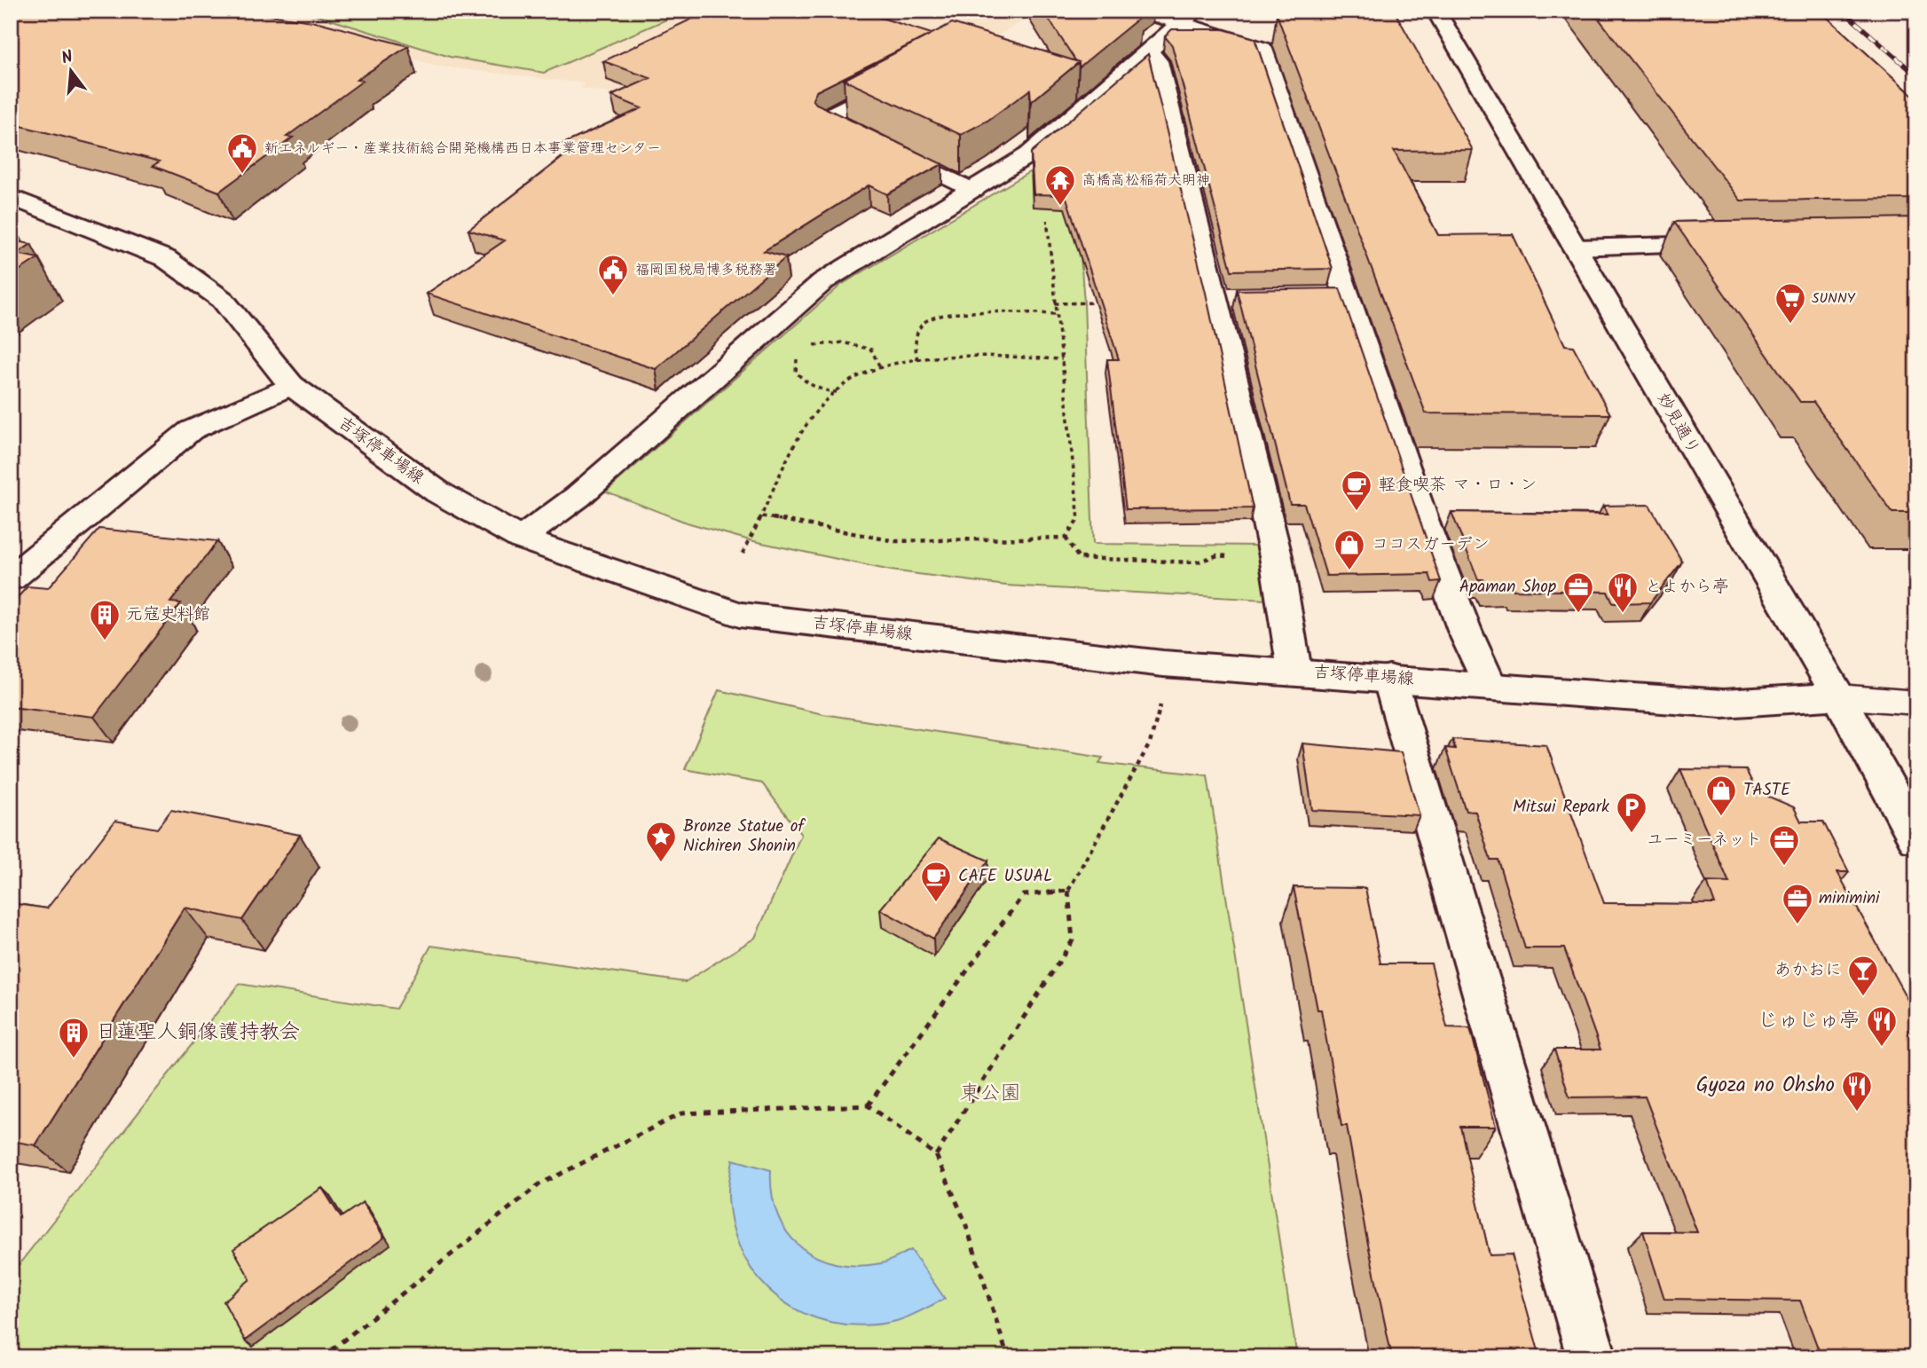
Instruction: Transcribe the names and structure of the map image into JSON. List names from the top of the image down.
{
  "streets": {
    "street": ["妙見通り", "吉塚停車場線"]
  },
  "crossings": [
    ["妙見通り", "吉塚停車場線"]
  ],
  "parks": ["東公園"],
  "places": {
    "public building": ["新エネルギー・産業技術総合開発機構西日本事業管理センター", "福岡国税局博多税務署"],
    "temple": ["高橋高松稲荷大明神"],
    "supermarket": ["SUNNY"],
    "cafe": ["軽食喫茶 マ・ロ・ン", "CAFE USUAL"],
    "shop": ["ココスガーデン", "TASTE"],
    "office": ["Apaman Shop", "ユーミーネット", "minimini"],
    "restaurant": ["とよから亭", "じゅじゅ亭", "Gyoza no Ohsho"],
    "building": ["元寇史料館", "日蓮聖人銅像護持教会"],
    "parking": ["Mitsui Repark"],
    "place": ["Bronze Statue of Nichiren Shonin"],
    "bar": ["あかおに"]
  },
  "north": "top"
}
